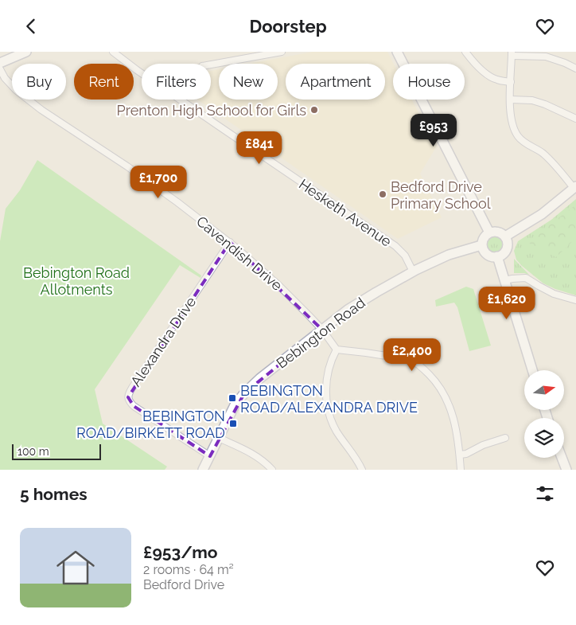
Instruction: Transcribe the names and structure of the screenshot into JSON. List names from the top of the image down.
{
  "streets": {
    "main road": ["Bebington Road"],
    "street": ["Hesketh Avenue", "Cavendish Drive", "Alexandra Drive"]
  },
  "crossings": [
    ["Hesketh Avenue", "Bebington Road"],
    ["Cavendish Drive", "Bebington Road"],
    ["Cavendish Drive", "Alexandra Drive"],
    ["Bebington Road", "Alexandra Drive"]
  ],
  "parks": ["Bebington Road Allotments"],
  "places": {
    "other": ["Prenton High School for Girls", "Bedford Drive Primary School"],
    "transit": ["BEBINGTON ROAD/ALEXANDRA DRIVE", "BEBINGTON ROAD/BIRKETT ROAD"]
  },
  "scale_bar": "100 m",
  "north": "right",
  "page": {
    "header": "Doorstep",
    "chip": [
      "Buy",
      "Rent",
      "Filters",
      "New",
      "Apartment",
      "House"
    ],
    "price": [
      "£953",
      "£841",
      "£1,700",
      "£1,620",
      "£2,400"
    ],
    "scale": "100 m",
    "heading": "5 homes",
    "list": [
      {
        "name": "£953/mo",
        "note": "2 rooms · 64 m² · Bedford Drive"
      }
    ]
  }
}
